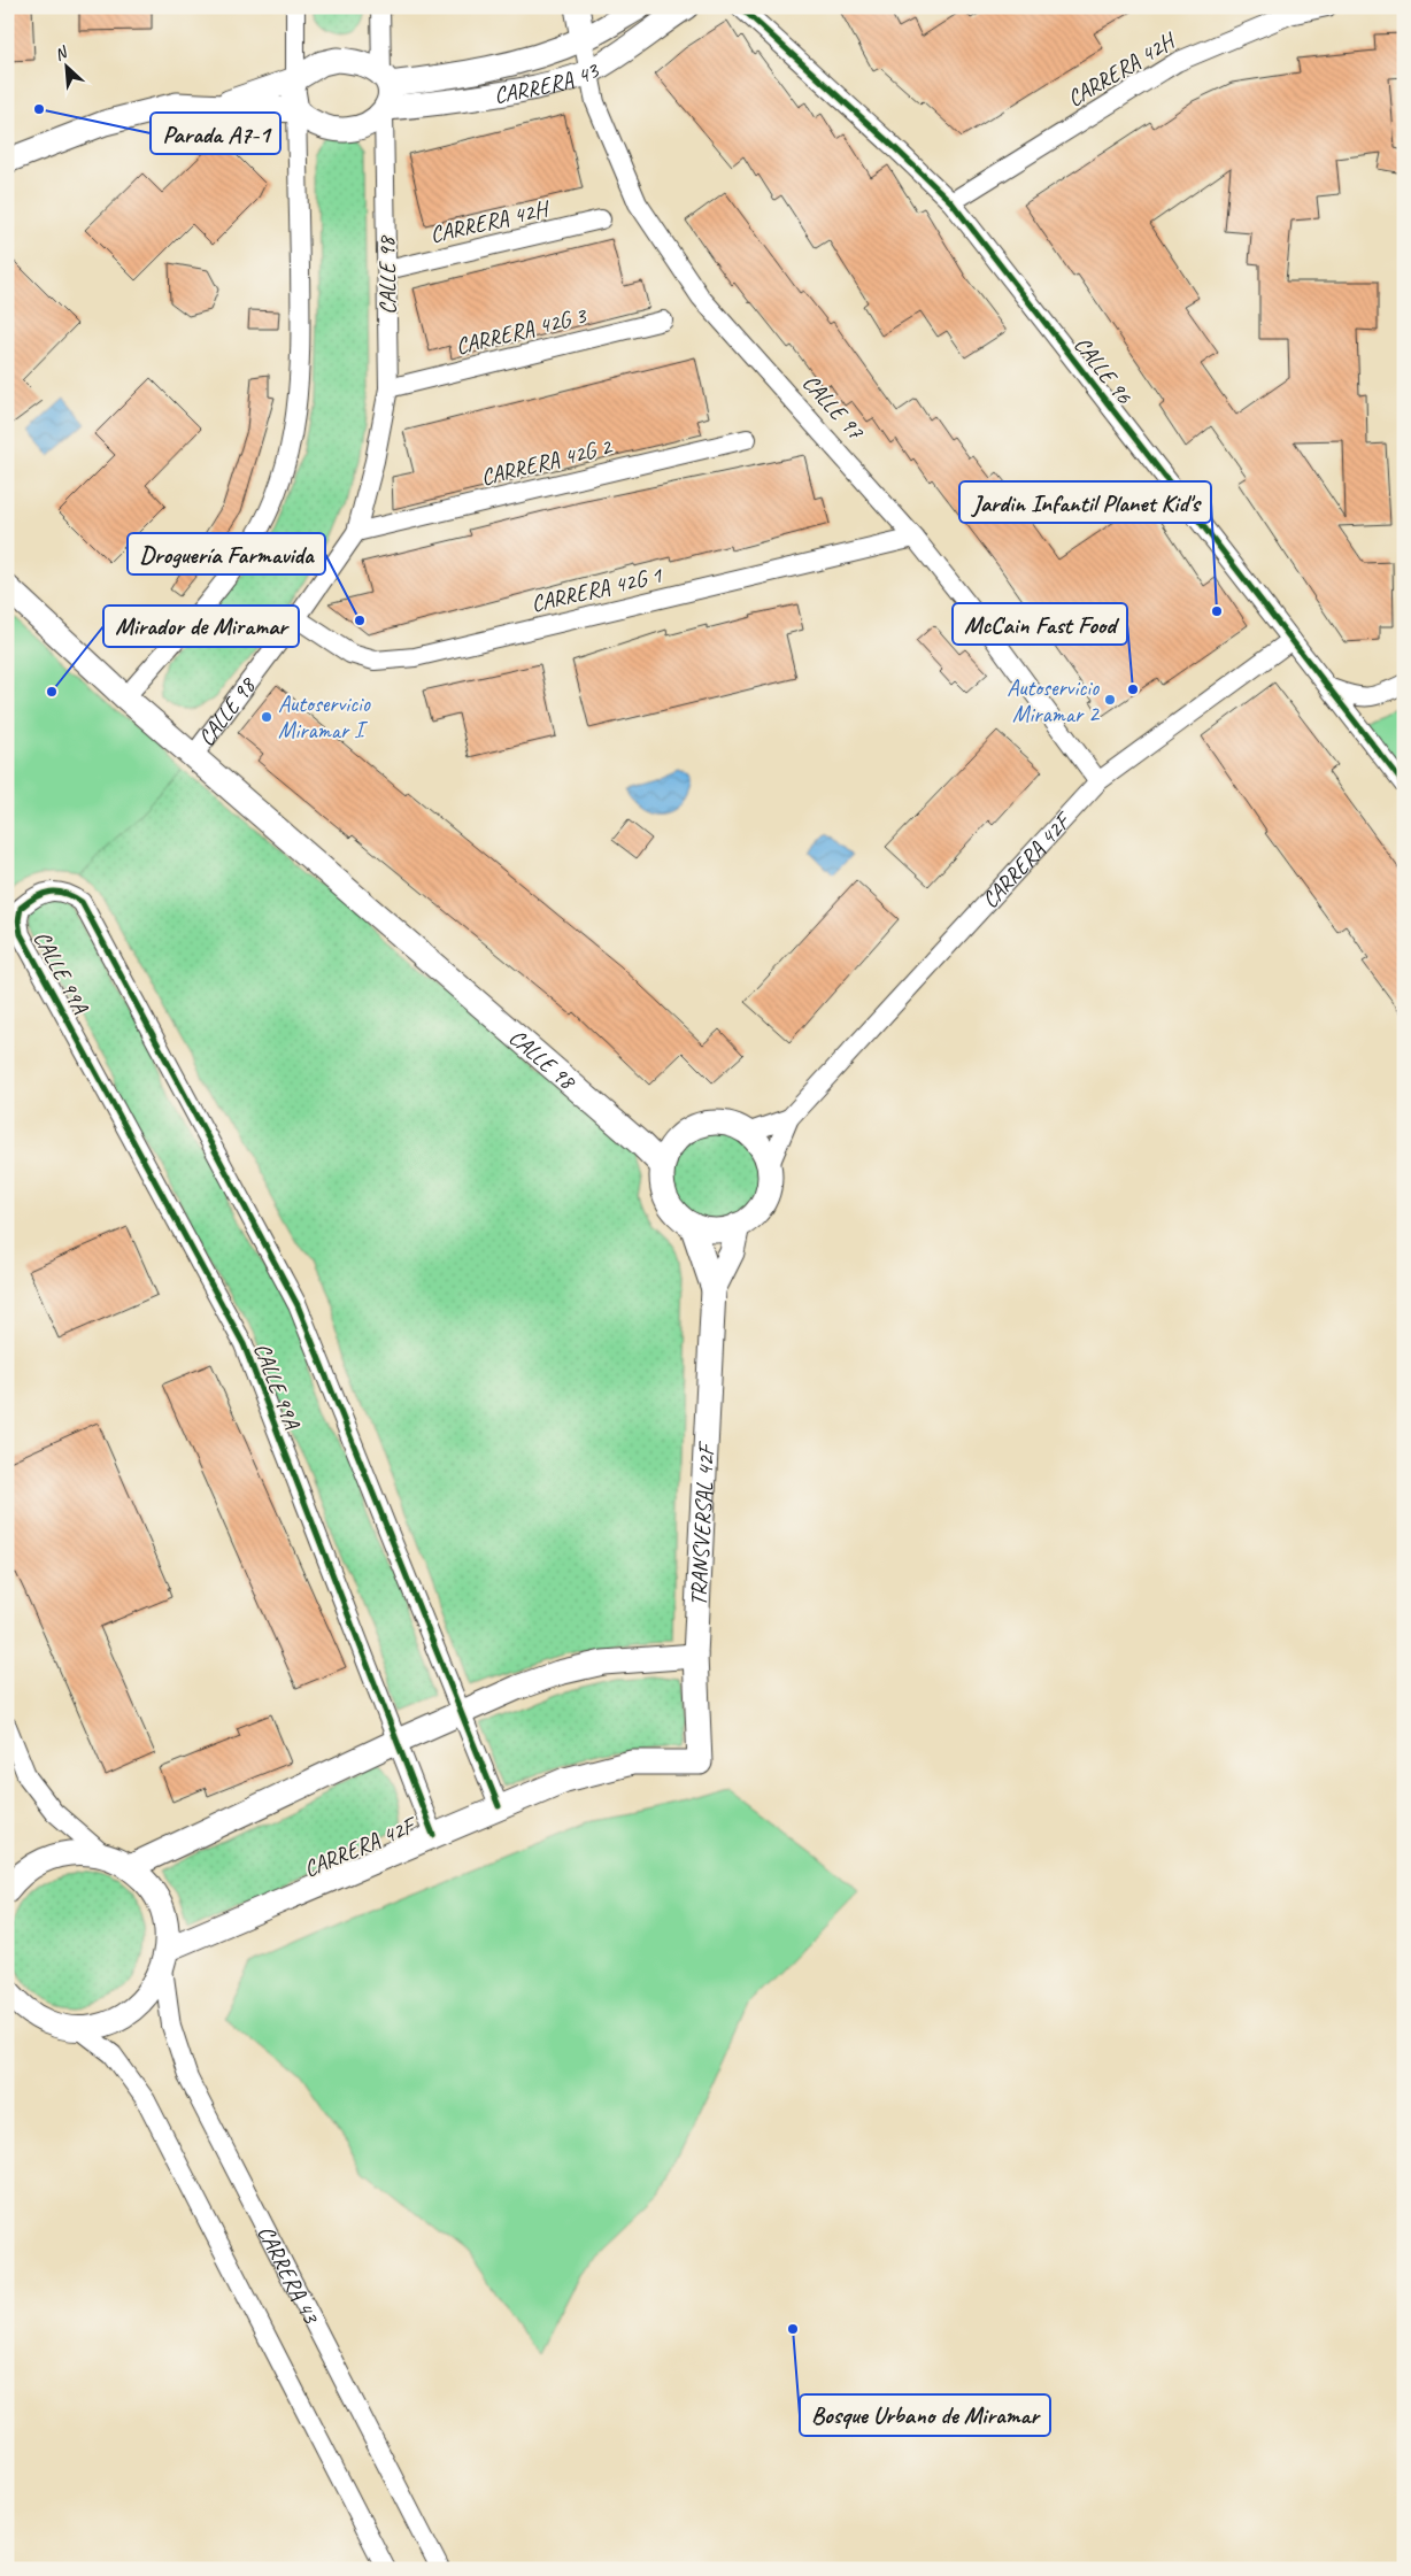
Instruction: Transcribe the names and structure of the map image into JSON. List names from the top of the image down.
{
  "streets": {
    "street": [
      "CARRERA 42H",
      "CARRERA 43",
      "CALLE 98",
      "CARRERA 42G 3",
      "CALLE 96",
      "CALLE 97",
      "CARRERA 42G 2",
      "CARRERA 42G 1",
      "CARRERA 42F",
      "CALLE 99A",
      "TRANSVERSAL 42F"
    ]
  },
  "crossings": [
    ["CARRERA 42H", "CALLE 98"],
    ["CARRERA 42H", "CALLE 96"],
    ["CARRERA 43", "CALLE 98"],
    ["CARRERA 43", "CALLE 97"],
    ["CARRERA 43", "CARRERA 42F"],
    ["CALLE 98", "CARRERA 42G 3"],
    ["CALLE 98", "CARRERA 42G 2"],
    ["CALLE 98", "CARRERA 42G 1"],
    ["CALLE 98", "CARRERA 42F"],
    ["CALLE 98", "TRANSVERSAL 42F"],
    ["CALLE 96", "CARRERA 42F"],
    ["CALLE 97", "CARRERA 42G 1"],
    ["CALLE 97", "CARRERA 42F"],
    ["CARRERA 42F", "CALLE 99A"],
    ["CARRERA 42F", "TRANSVERSAL 42F"]
  ],
  "places": [
    "Parada A7-1",
    "Jardin Infantil Planet Kid's",
    "Droguería Farmavida",
    "McCain Fast Food",
    "Mirador de Miramar",
    "Autoservicio Miramar 2",
    "Autoservicio Miramar I",
    "Bosque Urbano de Miramar"
  ],
  "north": "top left"
}
